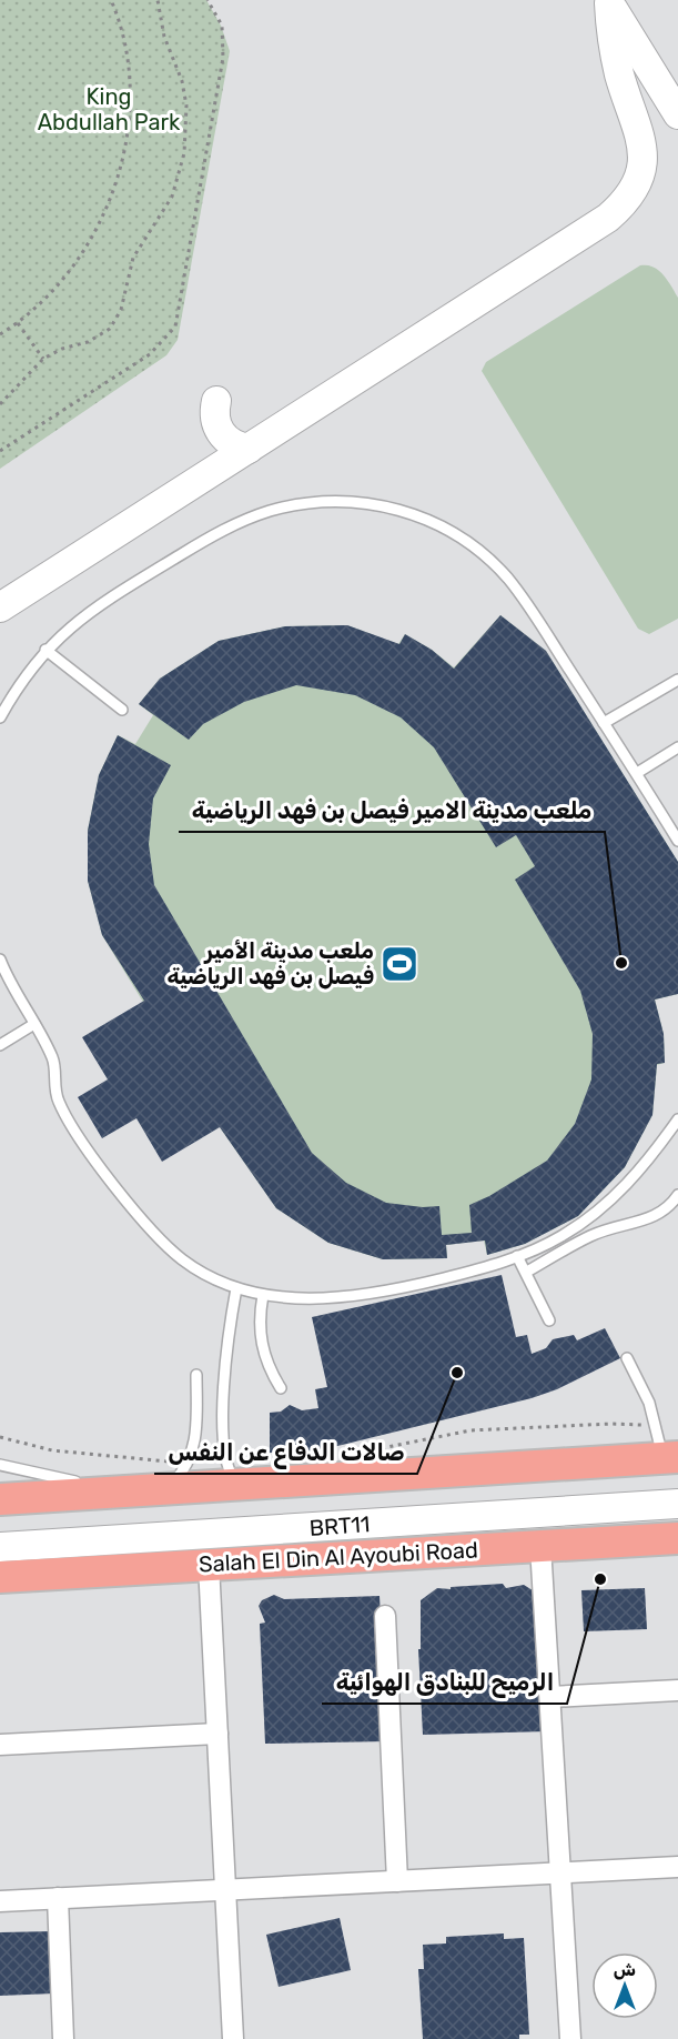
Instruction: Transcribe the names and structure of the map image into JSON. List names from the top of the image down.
{
  "streets": {
    "main road": ["BRT11", "Salah El Din Al Ayoubi Road"]
  },
  "parks": ["King Abdullah Park"],
  "places": {
    "other": ["ملعب مدينة الامير فيصل بن فهد الرياضية", "صالات الدفاع عن النفس", "الرميح للبنادق الهوائية"],
    "sports": ["ملعب مدينة الأمير فيصل بن فهد الرياضية"]
  },
  "north": "top"
}
